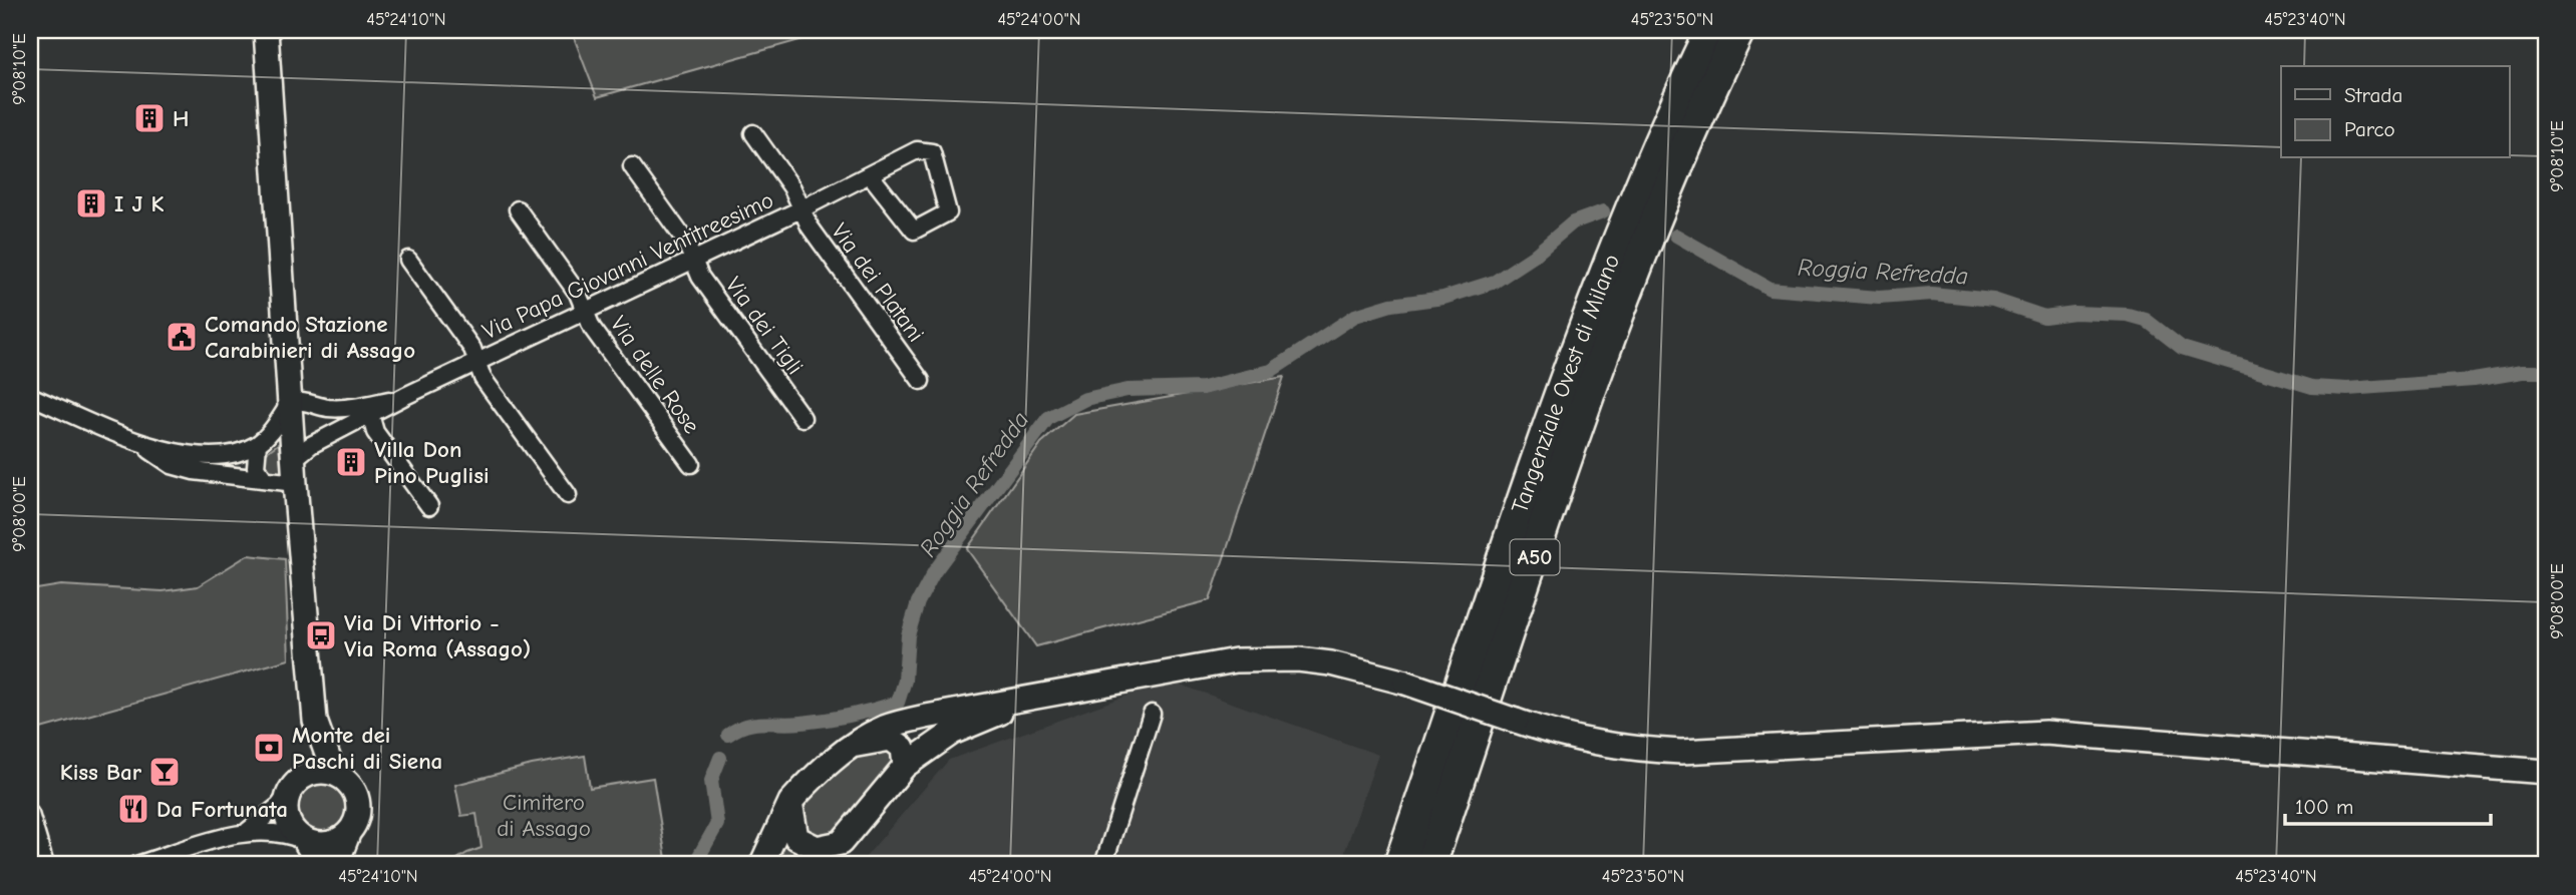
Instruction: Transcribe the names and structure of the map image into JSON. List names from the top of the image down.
{
  "streets": {
    "highway": ["Tangenziale Ovest di Milano", "A50"],
    "street": [
      "Via Papa Giovanni Ventitreesimo",
      "Via dei Platani",
      "Via dei Tigli",
      "Via delle Rose"
    ]
  },
  "crossings": [
    ["Via Papa Giovanni Ventitreesimo", "Via dei Platani"],
    ["Via Papa Giovanni Ventitreesimo", "Via dei Tigli"],
    ["Via Papa Giovanni Ventitreesimo", "Via delle Rose"]
  ],
  "water": ["Roggia Refredda"],
  "parks": ["Cimitero di Assago"],
  "places": {
    "building": ["H", "I J K", "Villa Don Pino Puglisi"],
    "public building": ["Comando Stazione Carabinieri di Assago"],
    "bus stop": ["Via Di Vittorio - Via Roma (Assago)"],
    "bank": ["Monte dei Paschi di Siena"],
    "bar": ["Kiss Bar"],
    "restaurant": ["Da Fortunata"]
  },
  "legend": ["Strada", "Parco"],
  "scale_bar": "100 m",
  "coordinates": [
    "45°24'10\"N",
    "45°24'00\"N",
    "45°23'50\"N",
    "45°23'40\"N",
    "9°08'10\"E",
    "9°08'00\"E"
  ]
}
